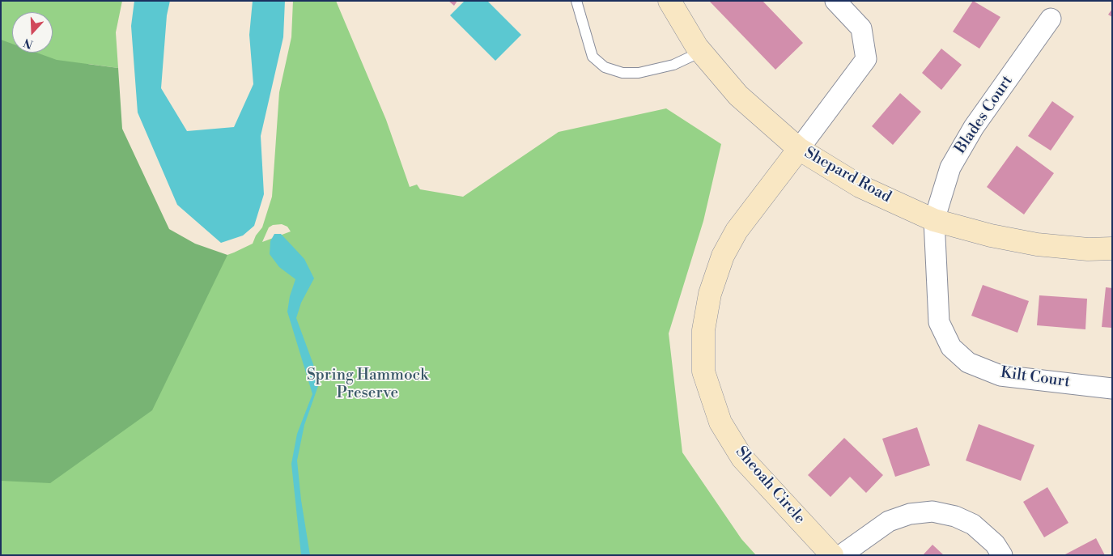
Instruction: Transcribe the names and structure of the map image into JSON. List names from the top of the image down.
{
  "streets": {
    "street": [
      "Blades Court",
      "Shepard Road",
      "Kilt Court",
      "Sheoah Circle"
    ]
  },
  "crossings": [
    ["Blades Court", "Shepard Road"],
    ["Blades Court", "Kilt Court"],
    ["Shepard Road", "Kilt Court"],
    ["Shepard Road", "Sheoah Circle"]
  ],
  "parks": ["Spring Hammock Preserve"],
  "north": "bottom"
}
